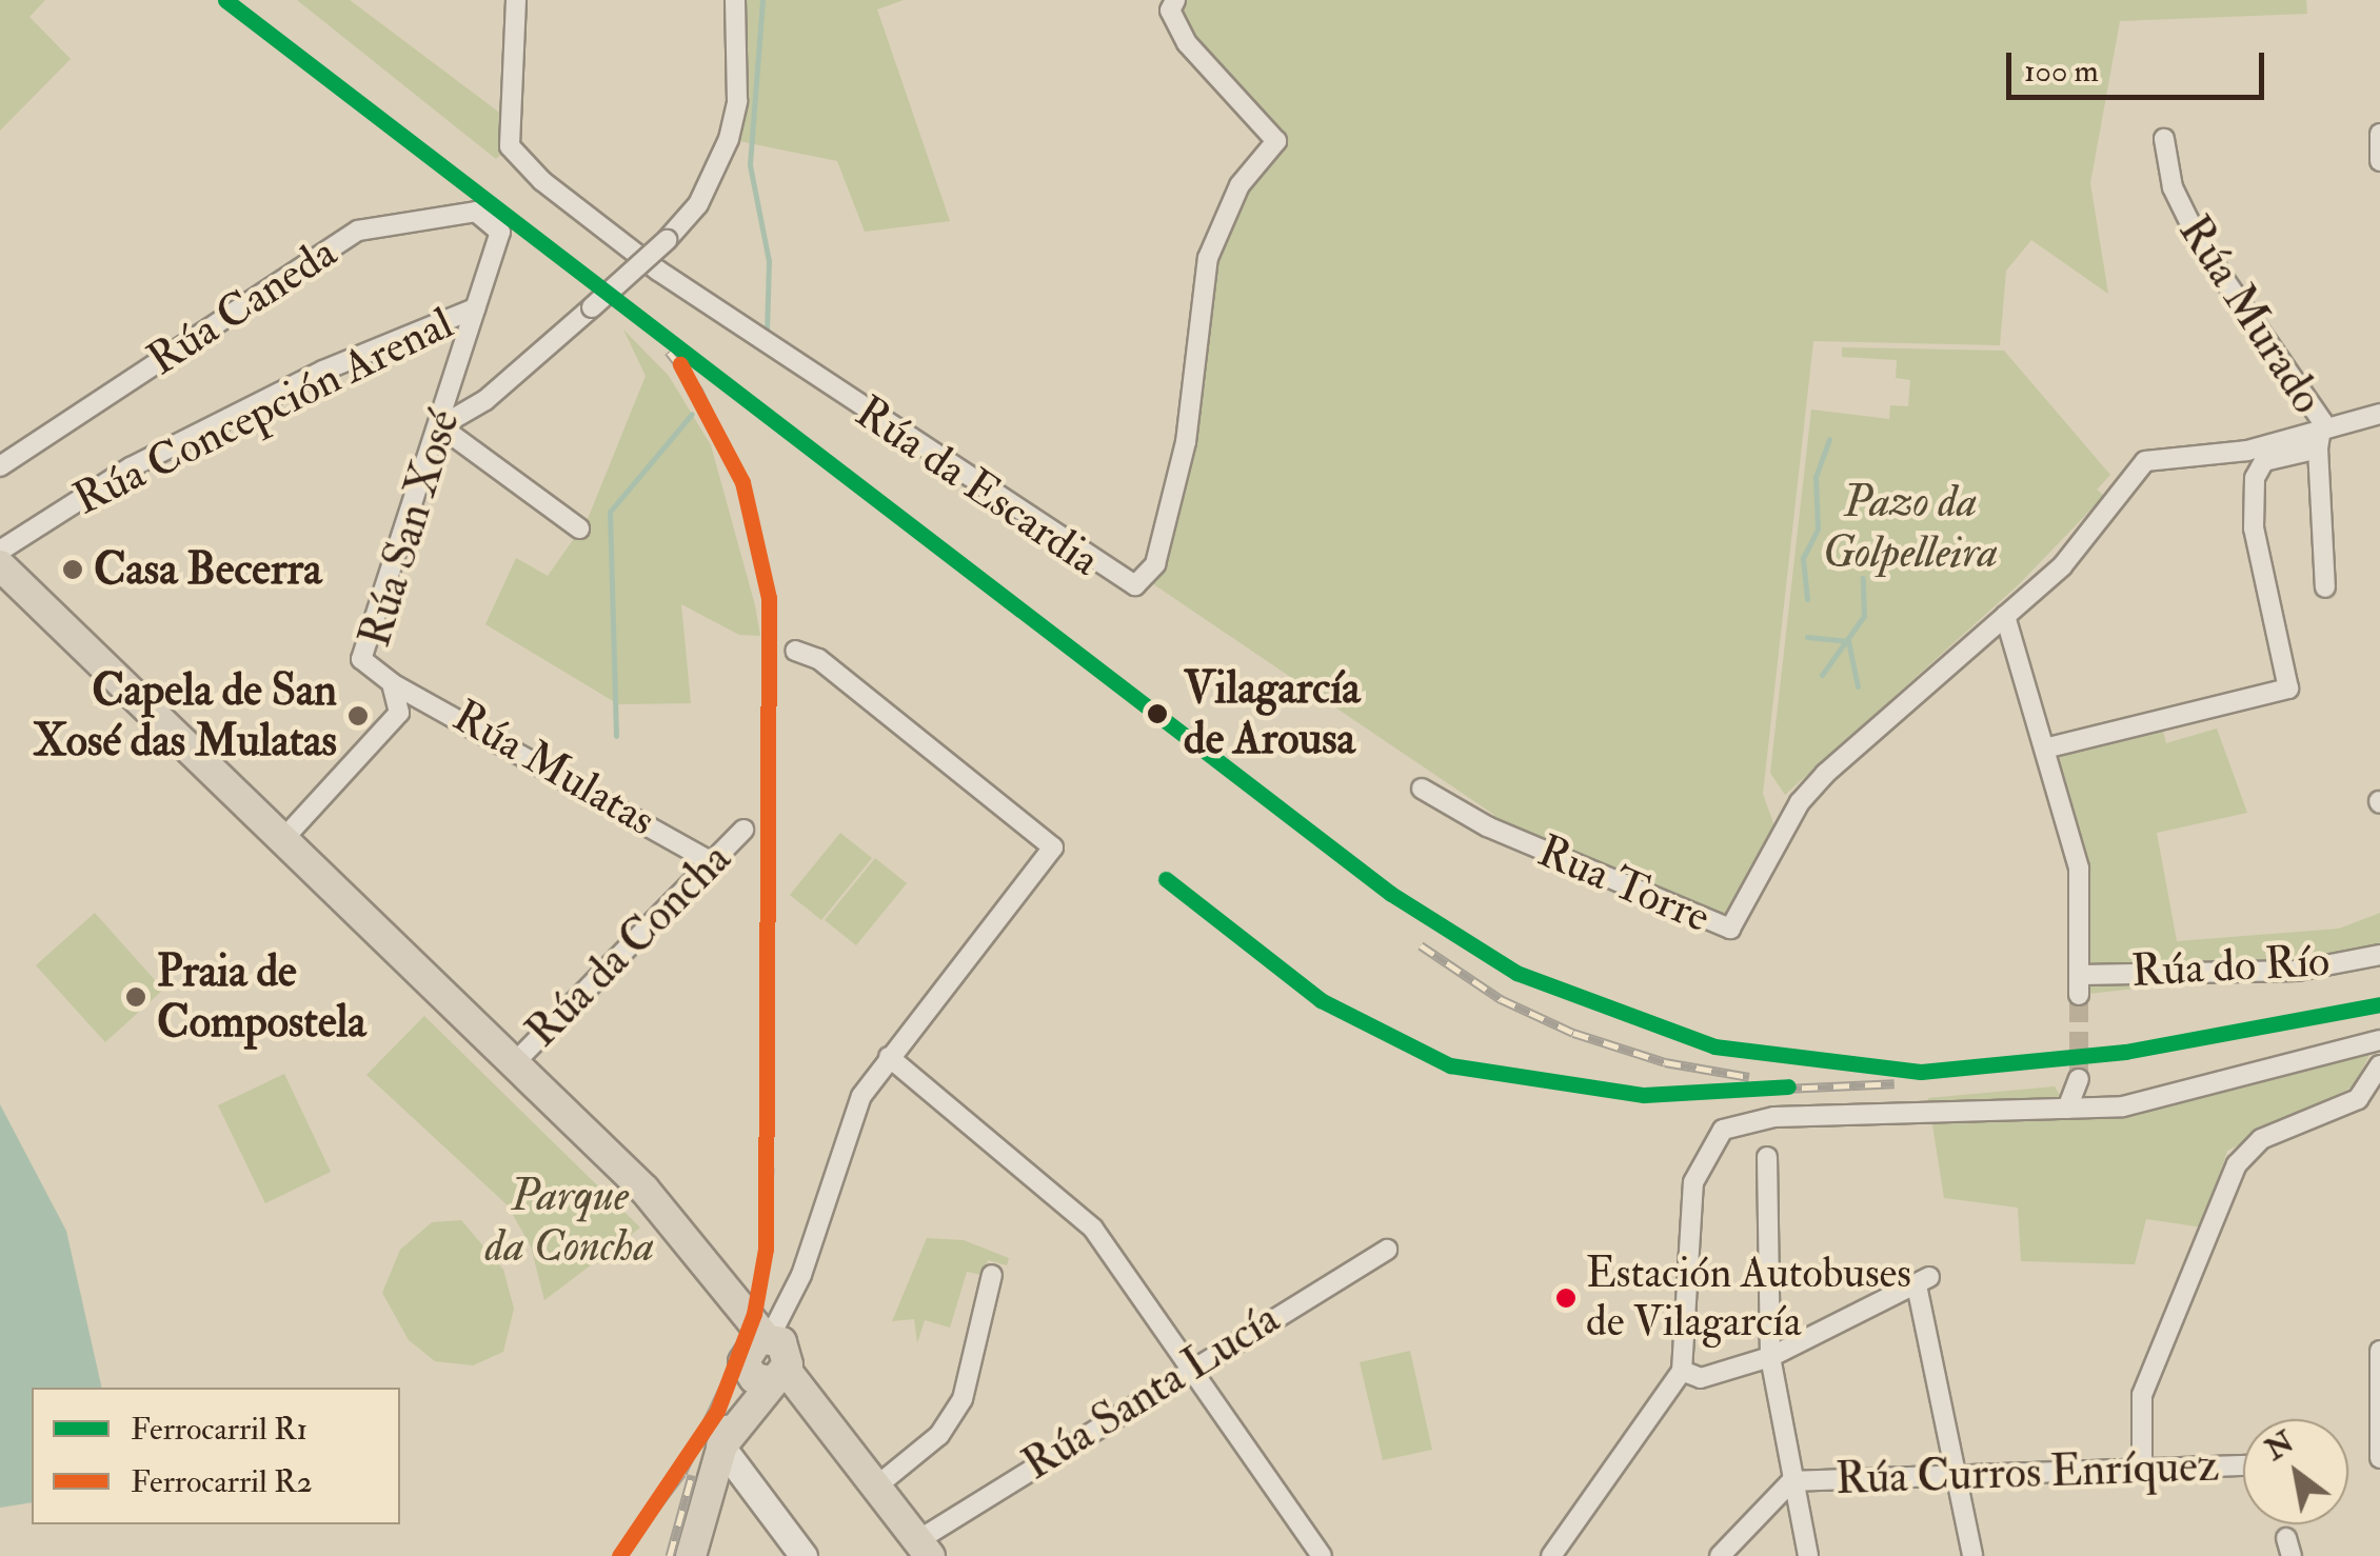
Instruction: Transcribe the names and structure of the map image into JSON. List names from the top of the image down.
{
  "streets": {
    "street": [
      "Rúa Caneda",
      "Rúa Murado",
      "Rúa Concepción Arenal",
      "Rúa da Escardia",
      "Rúa San Xosé",
      "Rúa Mulatas",
      "Rua Torre",
      "Rúa da Concha",
      "Rúa do Río",
      "Rúa Santa Lucía",
      "Rúa Curros Enríquez"
    ]
  },
  "crossings": [
    ["Rúa Caneda", "Rúa San Xosé"],
    ["Rúa Concepción Arenal", "Rúa San Xosé"],
    ["Rúa San Xosé", "Rúa Mulatas"],
    ["Rúa Mulatas", "Rúa da Concha"]
  ],
  "parks": ["Pazo da Golpelleira", "Parque da Concha"],
  "places": [
    "Casa Becerra",
    "Vilagarcía de Arousa",
    "Capela de San Xosé das Mulatas",
    "Praia de Compostela",
    "Estación Autobuses de Vilagarcía"
  ],
  "lines": ["rail line R1", "rail line R2"],
  "legend": ["Ferrocarril R1", "Ferrocarril R2"],
  "scale_bar": "100 m",
  "north": "top left"
}
